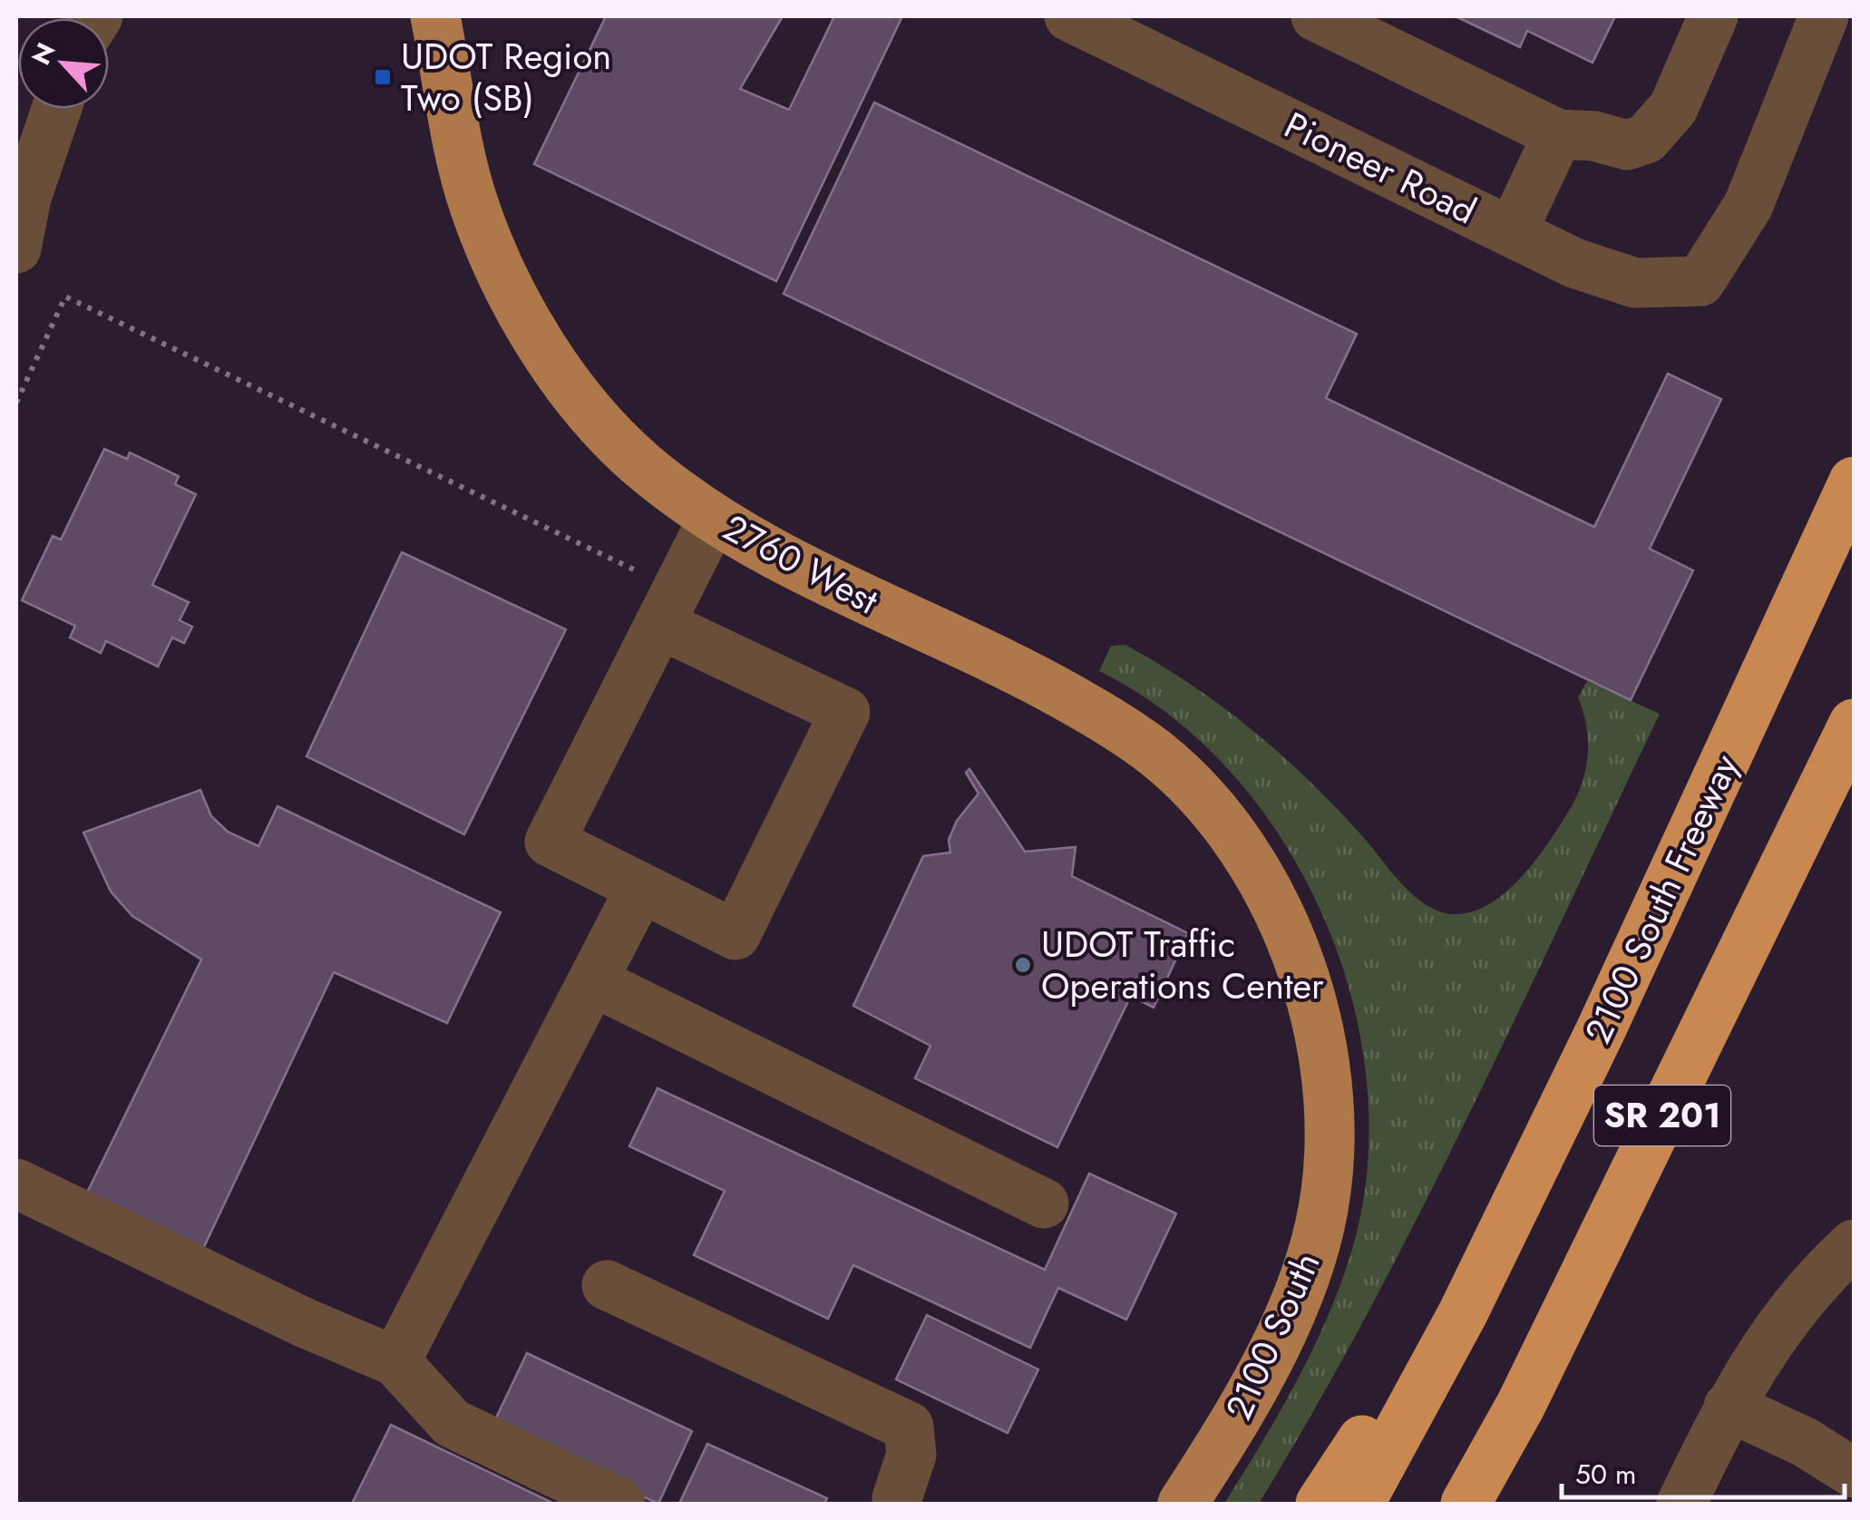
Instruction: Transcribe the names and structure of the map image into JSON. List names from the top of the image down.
{
  "streets": {
    "highway": ["2100 South Freeway", "SR 201"],
    "main road": ["2760 West", "2100 South"],
    "street": ["Pioneer Road"]
  },
  "crossings": [
    ["2760 West", "2100 South"]
  ],
  "places": {
    "transit": ["UDOT Region Two (SB)"],
    "other": ["UDOT Traffic Operations Center"]
  },
  "scale_bar": "50 m",
  "north": "top left"
}
